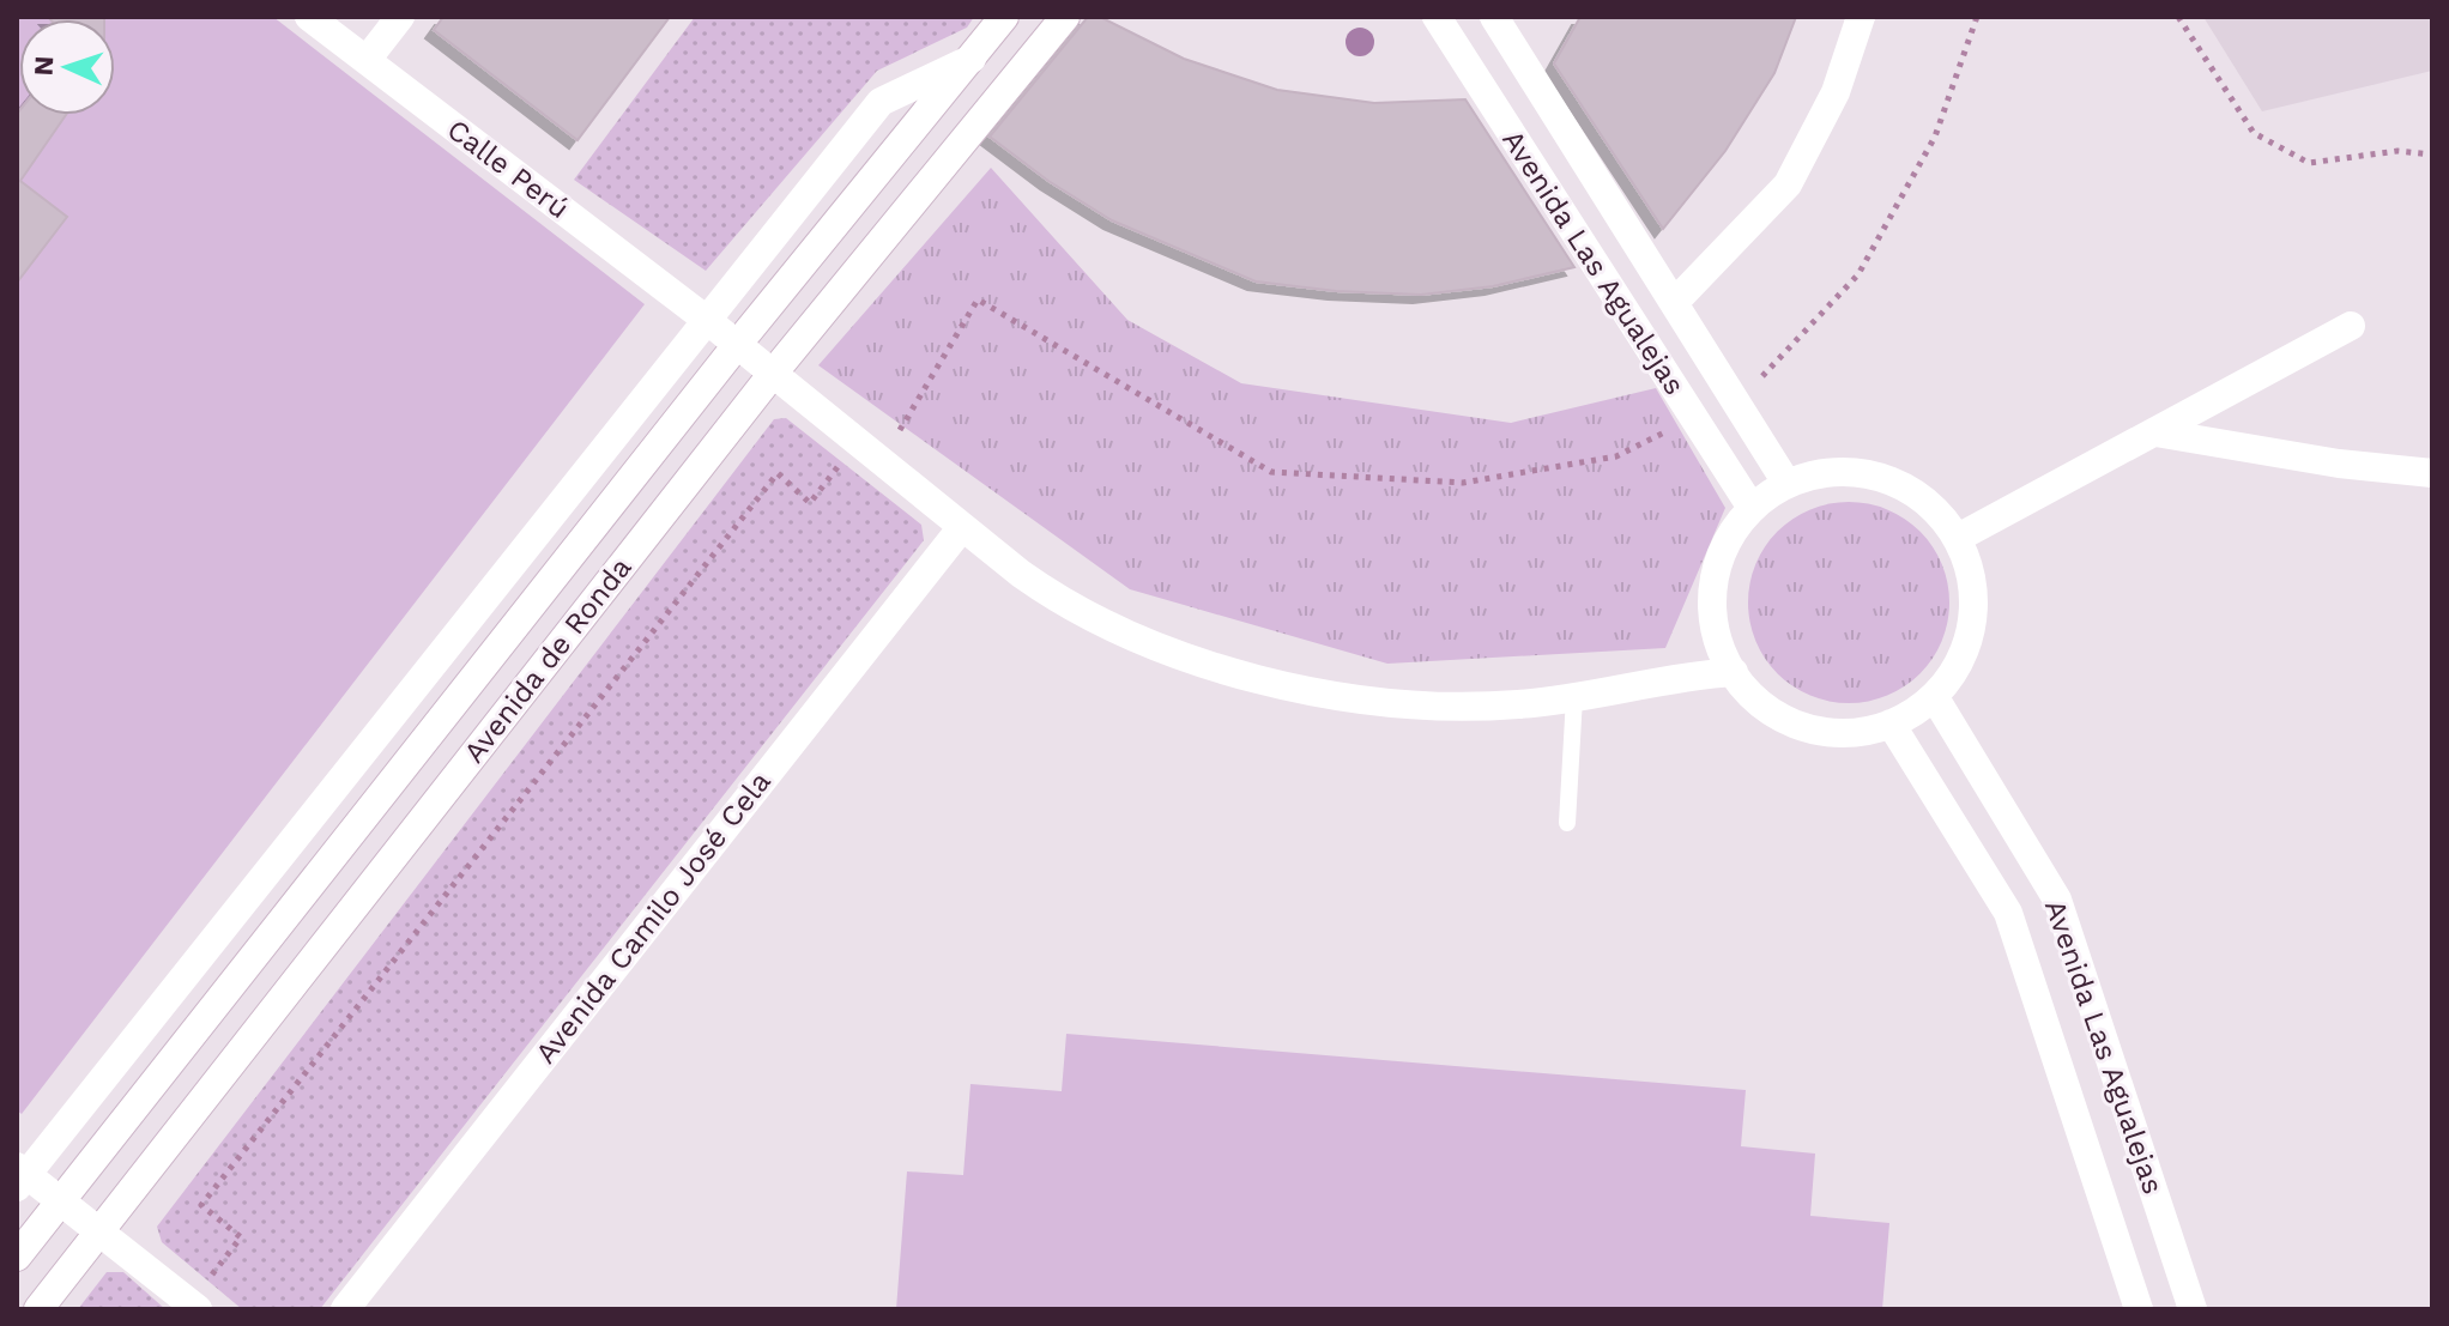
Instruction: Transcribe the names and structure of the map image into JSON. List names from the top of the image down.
{
  "streets": {
    "street": [
      "Calle Perú",
      "Avenida Las Agualejas",
      "Avenida de Ronda",
      "Avenida Camilo José Cela"
    ]
  },
  "crossings": [
    ["Calle Perú", "Avenida Las Agualejas"],
    ["Calle Perú", "Avenida de Ronda"],
    ["Calle Perú", "Avenida Camilo José Cela"]
  ],
  "north": "left"
}
